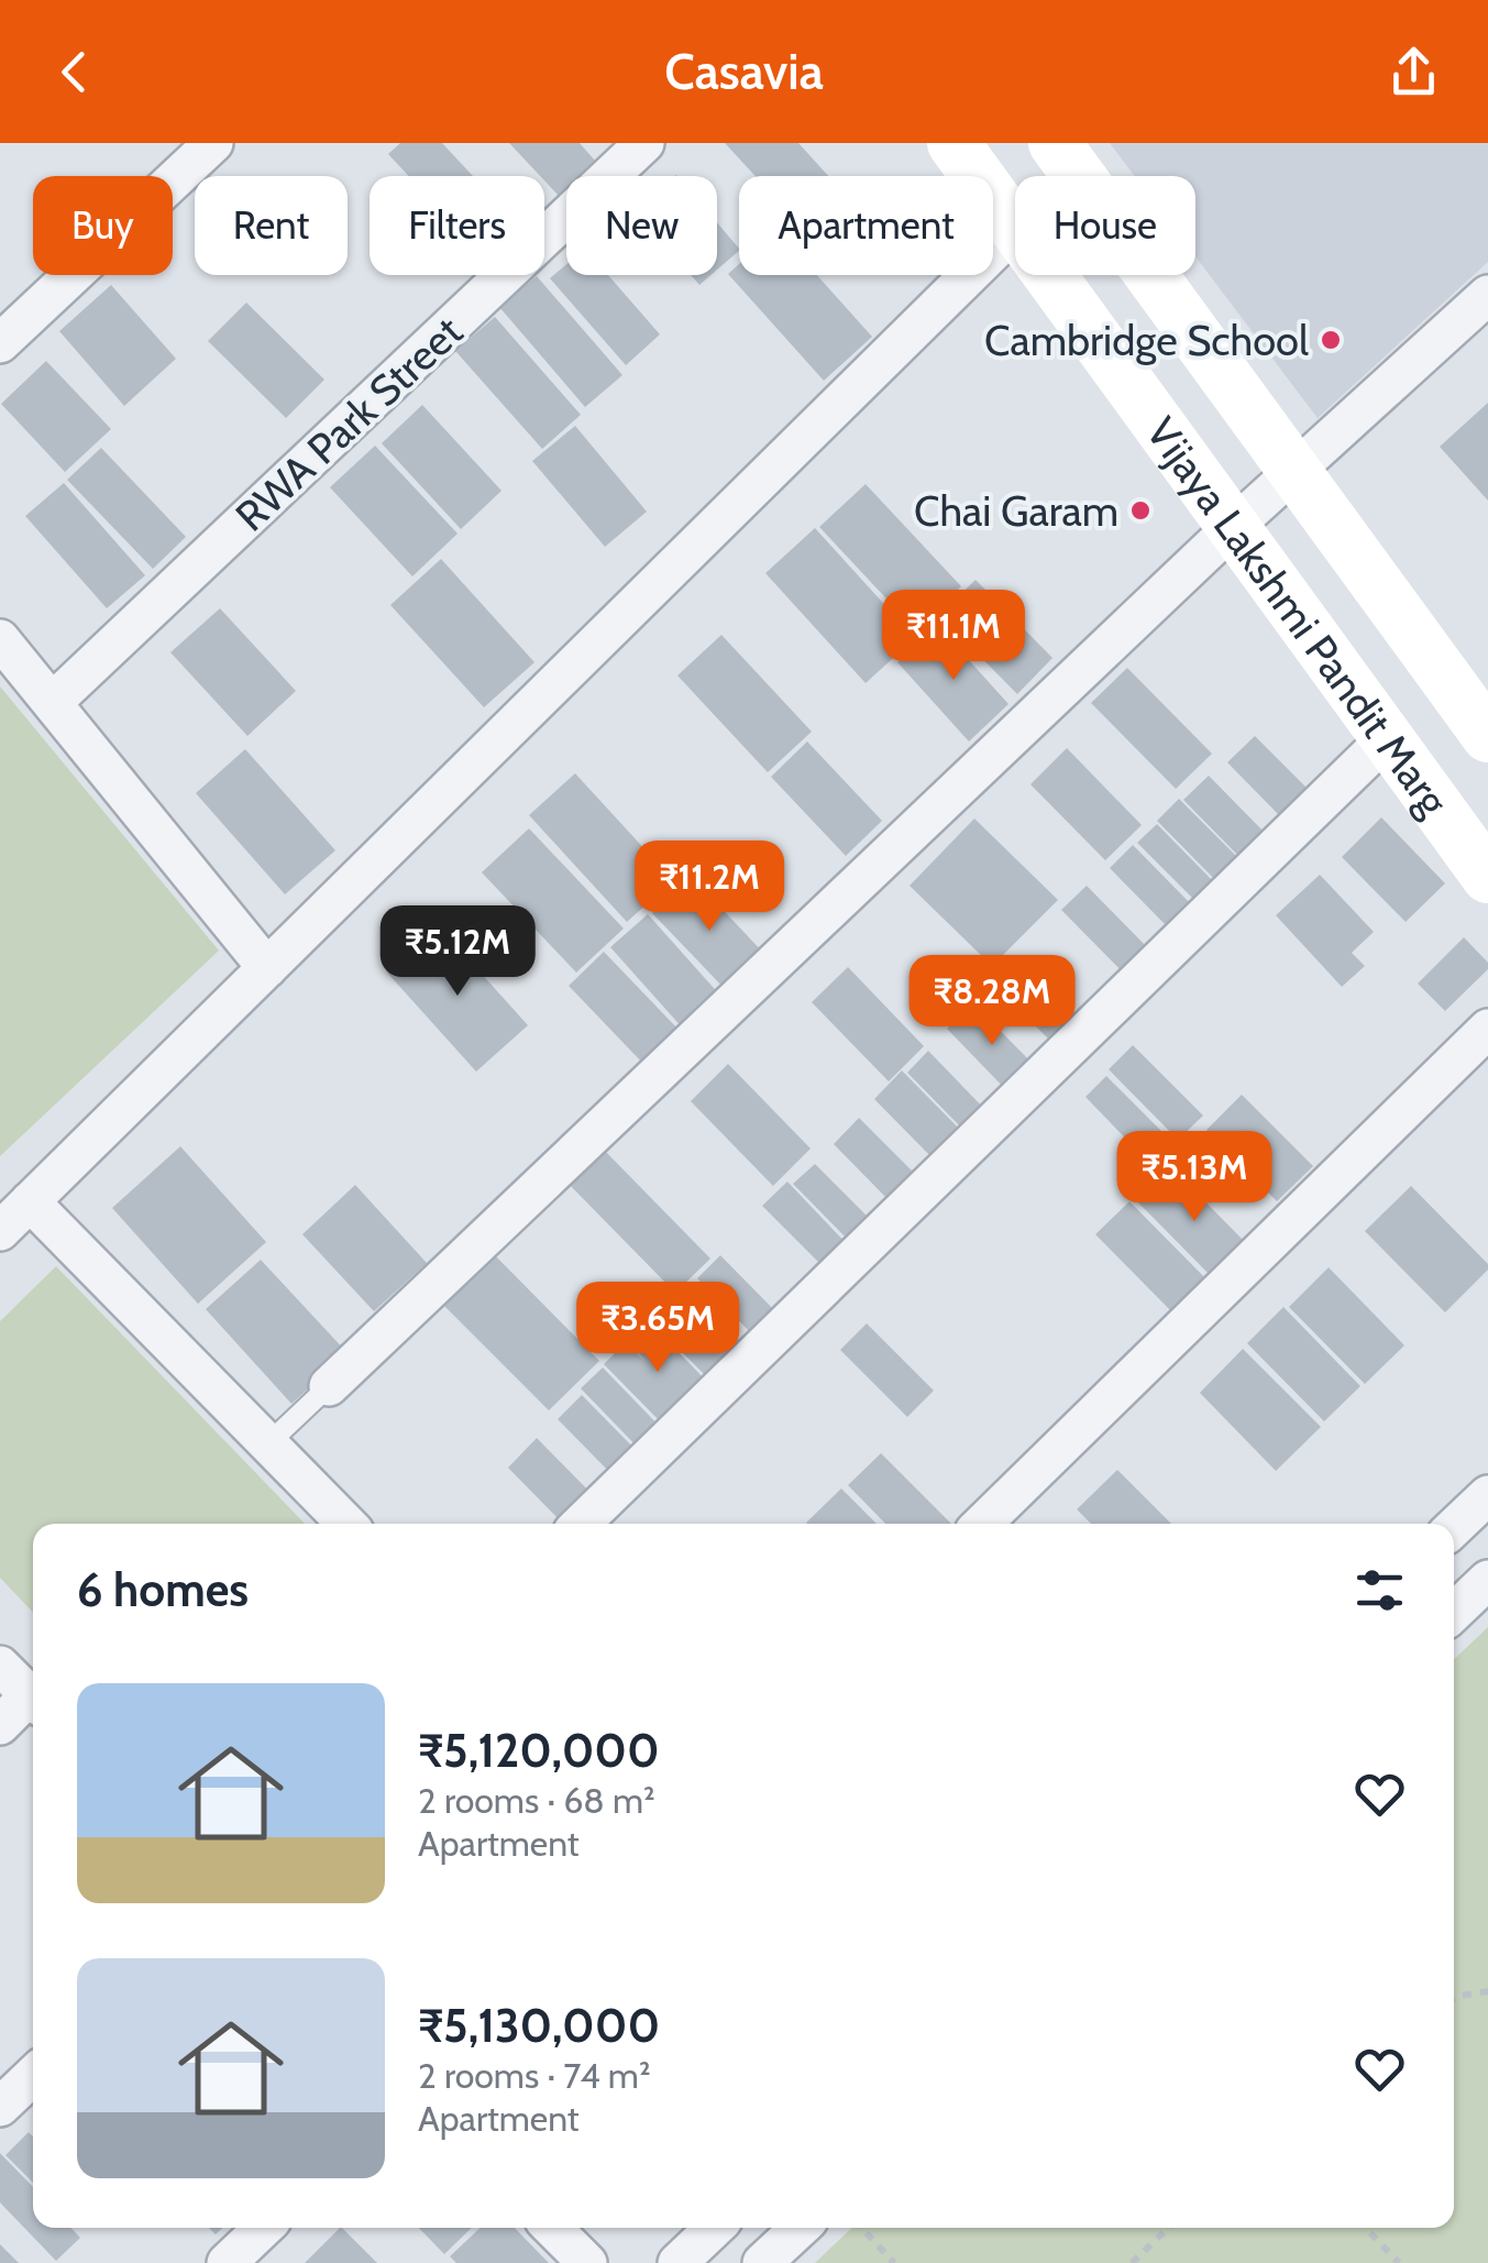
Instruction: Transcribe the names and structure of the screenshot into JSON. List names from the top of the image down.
{
  "streets": {
    "street": ["RWA Park Street", "Vijaya Lakshmi Pandit Marg"]
  },
  "places": ["Cambridge School", "Chai Garam"],
  "page": {
    "header": "Casavia",
    "chip": [
      "Buy",
      "Rent",
      "Filters",
      "New",
      "Apartment",
      "House"
    ],
    "price": [
      "₹11.1M",
      "₹11.2M",
      "₹5.12M",
      "₹8.28M",
      "₹5.13M",
      "₹3.65M"
    ],
    "heading": "6 homes",
    "list": [
      {
        "name": "₹5,120,000",
        "note": "2 rooms · 68 m² · Apartment"
      },
      {
        "name": "₹5,130,000",
        "note": "2 rooms · 74 m² · Apartment"
      }
    ]
  }
}
